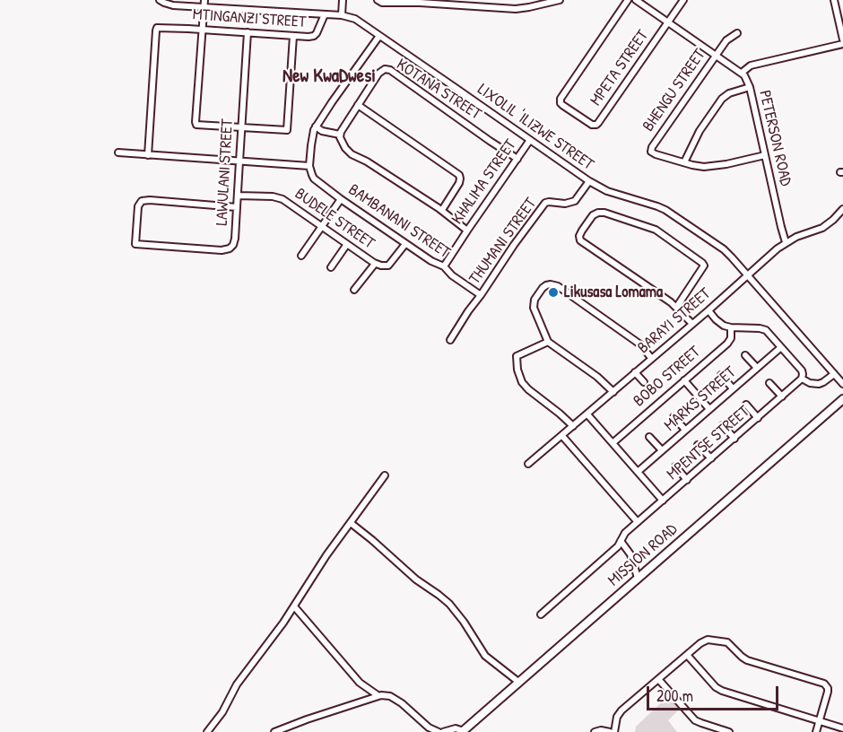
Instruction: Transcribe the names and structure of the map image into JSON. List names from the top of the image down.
{
  "streets": {
    "street": [
      "MTINGANZI STREET",
      "MPETA STREET",
      "KOTANA STREET",
      "BHENGU STREET",
      "LIXOLIL 'ILIZWE STREET",
      "PETERSON ROAD",
      "LAWULANI STREET",
      "KHALIMA STREET",
      "BUDELE STREET",
      "BAMBANANI STREET",
      "THUMANI STREET",
      "BARAYI STREET",
      "BOBO STREET",
      "MARKS STREET",
      "MPENTSE STREET",
      "MISSION ROAD"
    ]
  },
  "crossings": [
    ["MTINGANZI STREET", "LIXOLIL 'ILIZWE STREET"],
    ["MTINGANZI STREET", "LAWULANI STREET"],
    ["MPETA STREET", "PETERSON ROAD"],
    ["KOTANA STREET", "KHALIMA STREET"],
    ["BHENGU STREET", "PETERSON ROAD"],
    ["LIXOLIL 'ILIZWE STREET", "KHALIMA STREET"],
    ["LIXOLIL 'ILIZWE STREET", "THUMANI STREET"],
    ["LIXOLIL 'ILIZWE STREET", "BARAYI STREET"],
    ["PETERSON ROAD", "BARAYI STREET"],
    ["LAWULANI STREET", "BUDELE STREET"],
    ["KHALIMA STREET", "BAMBANANI STREET"],
    ["BUDELE STREET", "BAMBANANI STREET"],
    ["BAMBANANI STREET", "THUMANI STREET"]
  ],
  "districts": ["New KwaDwesi"],
  "places": ["Likusasa Lomama"],
  "scale_bar": "200 m"
}
